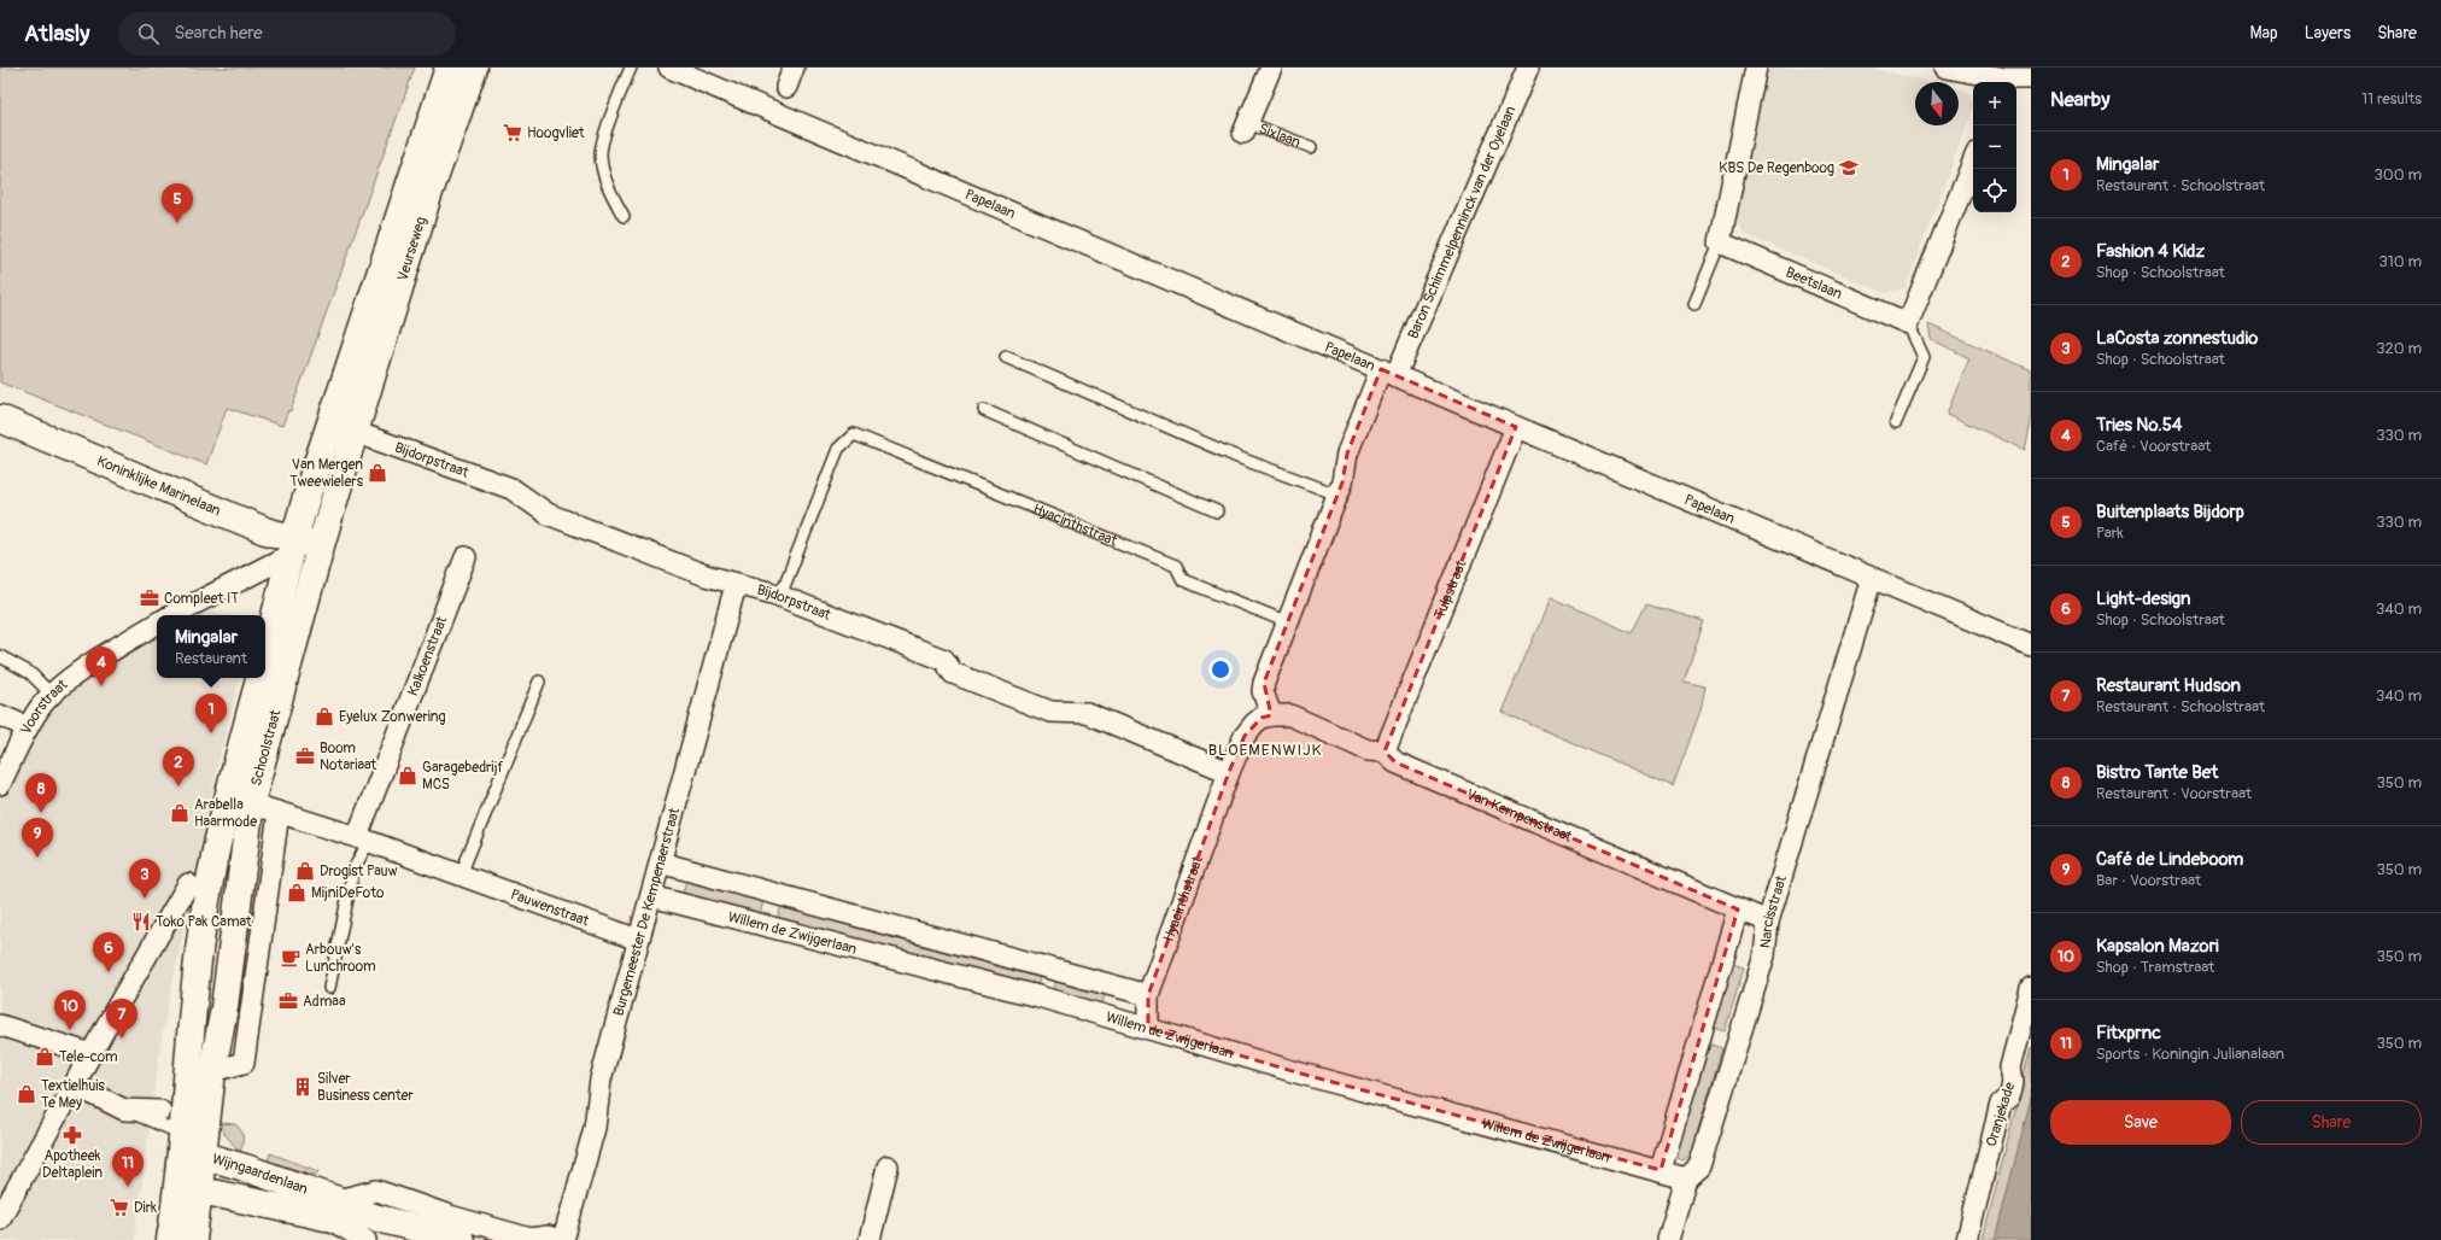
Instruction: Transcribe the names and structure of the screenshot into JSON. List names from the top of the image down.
{
  "streets": {
    "main road": [
      "Veurseweg",
      "Koninklijke Marinelaan",
      "Schoolstraat",
      "Wijngaardenlaan"
    ],
    "street": [
      "Sixlaan",
      "Papelaan",
      "Baron Schimmelpenninck van der Oyelaan",
      "Beetslaan",
      "Bijdorpstraat",
      "Hyacinthstraat",
      "Tulpstraat",
      "Kalkoenstraat",
      "Voorstraat",
      "Van Kempenstraat",
      "Pauwenstraat",
      "Burgemeester De Kempenaerstraat",
      "Narcisstraat",
      "Willem de Zwijgerlaan",
      "Oranjekade"
    ]
  },
  "crossings": [
    ["Papelaan", "Baron Schimmelpenninck van der Oyelaan"],
    ["Papelaan", "Tulpstraat"],
    ["Papelaan", "Narcisstraat"],
    ["Veurseweg", "Bijdorpstraat"],
    ["Veurseweg", "Koninklijke Marinelaan"],
    ["Veurseweg", "Schoolstraat"],
    ["Bijdorpstraat", "Hyacinthstraat"],
    ["Bijdorpstraat", "Schoolstraat"],
    ["Bijdorpstraat", "Burgemeester De Kempenaerstraat"],
    ["Koninklijke Marinelaan", "Schoolstraat"],
    ["Hyacinthstraat", "Van Kempenstraat"],
    ["Hyacinthstraat", "Willem de Zwijgerlaan"],
    ["Tulpstraat", "Van Kempenstraat"],
    ["Kalkoenstraat", "Pauwenstraat"],
    ["Schoolstraat", "Pauwenstraat"],
    ["Schoolstraat", "Wijngaardenlaan"],
    ["Van Kempenstraat", "Narcisstraat"],
    ["Pauwenstraat", "Burgemeester De Kempenaerstraat"],
    ["Burgemeester De Kempenaerstraat", "Willem de Zwijgerlaan"],
    ["Burgemeester De Kempenaerstraat", "Wijngaardenlaan"],
    ["Narcisstraat", "Willem de Zwijgerlaan"]
  ],
  "districts": ["BLOEMENWIJK"],
  "places": {
    "supermarket": ["Hoogvliet", "Dirk"],
    "school or university": ["KBS De Regenboog"],
    "shop": [
      "Van Mergen Tweewielers",
      "Eyelux Zonwering",
      "Garagebedrijf MCS",
      "Arabella Haarmode",
      "Drogist Pauw",
      "MijniDeFoto",
      "Tele-com",
      "Textielhuis Te Mey"
    ],
    "office": ["Compleet IT", "Boom Notariaat", "Admaa"],
    "restaurant": ["Toko Pak Camat"],
    "cafe": ["Arbouw's Lunchroom"],
    "building": ["Silver Business center"],
    "pharmacy": ["Apotheek Deltaplein"]
  },
  "north": "bottom",
  "page": {
    "header": "Atlasly",
    "search": "Search here",
    "nav": ["Map", "Layers", "Share"],
    "heading": ["Nearby", "11 results"],
    "map_buttons": ["+", "−"],
    "list": [
      {
        "mark": "1",
        "name": "Mingalar",
        "note": "Restaurant · Schoolstraat",
        "value": "300 m"
      },
      {
        "mark": "2",
        "name": "Fashion 4 Kidz",
        "note": "Shop · Schoolstraat",
        "value": "310 m"
      },
      {
        "mark": "3",
        "name": "LaCosta zonnestudio",
        "note": "Shop · Schoolstraat",
        "value": "320 m"
      },
      {
        "mark": "4",
        "name": "Tries No.54",
        "note": "Café · Voorstraat",
        "value": "330 m"
      },
      {
        "mark": "5",
        "name": "Buitenplaats Bijdorp",
        "note": "Park",
        "value": "330 m"
      },
      {
        "mark": "6",
        "name": "Light-design",
        "note": "Shop · Schoolstraat",
        "value": "340 m"
      },
      {
        "mark": "7",
        "name": "Restaurant Hudson",
        "note": "Restaurant · Schoolstraat",
        "value": "340 m"
      },
      {
        "mark": "8",
        "name": "Bistro Tante Bet",
        "note": "Restaurant · Voorstraat",
        "value": "350 m"
      },
      {
        "mark": "9",
        "name": "Café de Lindeboom",
        "note": "Bar · Voorstraat",
        "value": "350 m"
      },
      {
        "mark": "10",
        "name": "Kapsalon Mazori",
        "note": "Shop · Tramstraat",
        "value": "350 m"
      },
      {
        "mark": "11",
        "name": "Fitxprnc",
        "note": "Sports · Koningin Julianalaan",
        "value": "350 m"
      }
    ],
    "pins": [
      "5",
      "4",
      "1",
      "2",
      "8",
      "9",
      "3",
      "6",
      "10",
      "7",
      "11"
    ],
    "popup": ["Mingalar", "Restaurant"],
    "buttons": ["Save", "Share"]
  }
}
